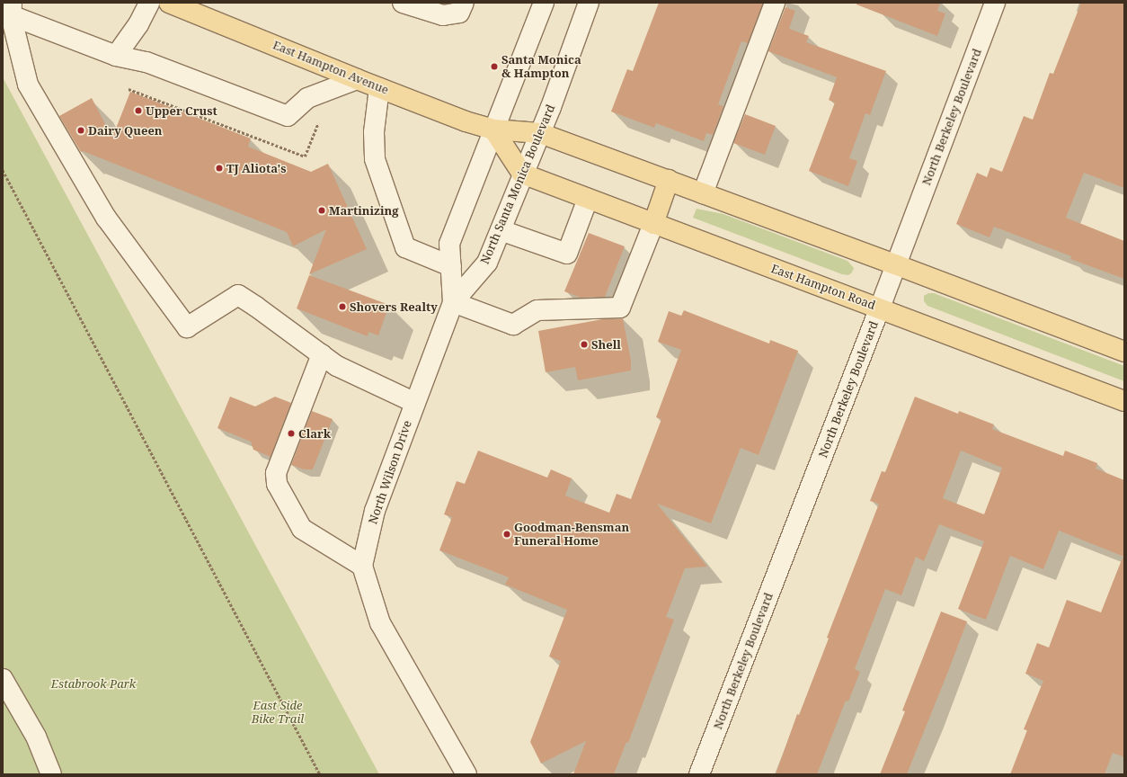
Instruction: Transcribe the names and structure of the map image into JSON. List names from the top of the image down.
{
  "streets": {
    "main road": ["East Hampton Avenue", "East Hampton Road"],
    "street": ["North Berkeley Boulevard", "North Santa Monica Boulevard", "North Wilson Drive"]
  },
  "crossings": [
    ["East Hampton Avenue", "North Santa Monica Boulevard"],
    ["North Berkeley Boulevard", "East Hampton Road"],
    ["North Santa Monica Boulevard", "East Hampton Road"],
    ["North Santa Monica Boulevard", "North Wilson Drive"]
  ],
  "parks": ["Estabrook Park", "East Side Bike Trail"],
  "places": [
    "Santa Monica & Hampton",
    "Upper Crust",
    "Dairy Queen",
    "TJ Aliota's",
    "Martinizing",
    "Shovers Realty",
    "Shell",
    "Clark",
    "Goodman-Bensman Funeral Home"
  ]
}
